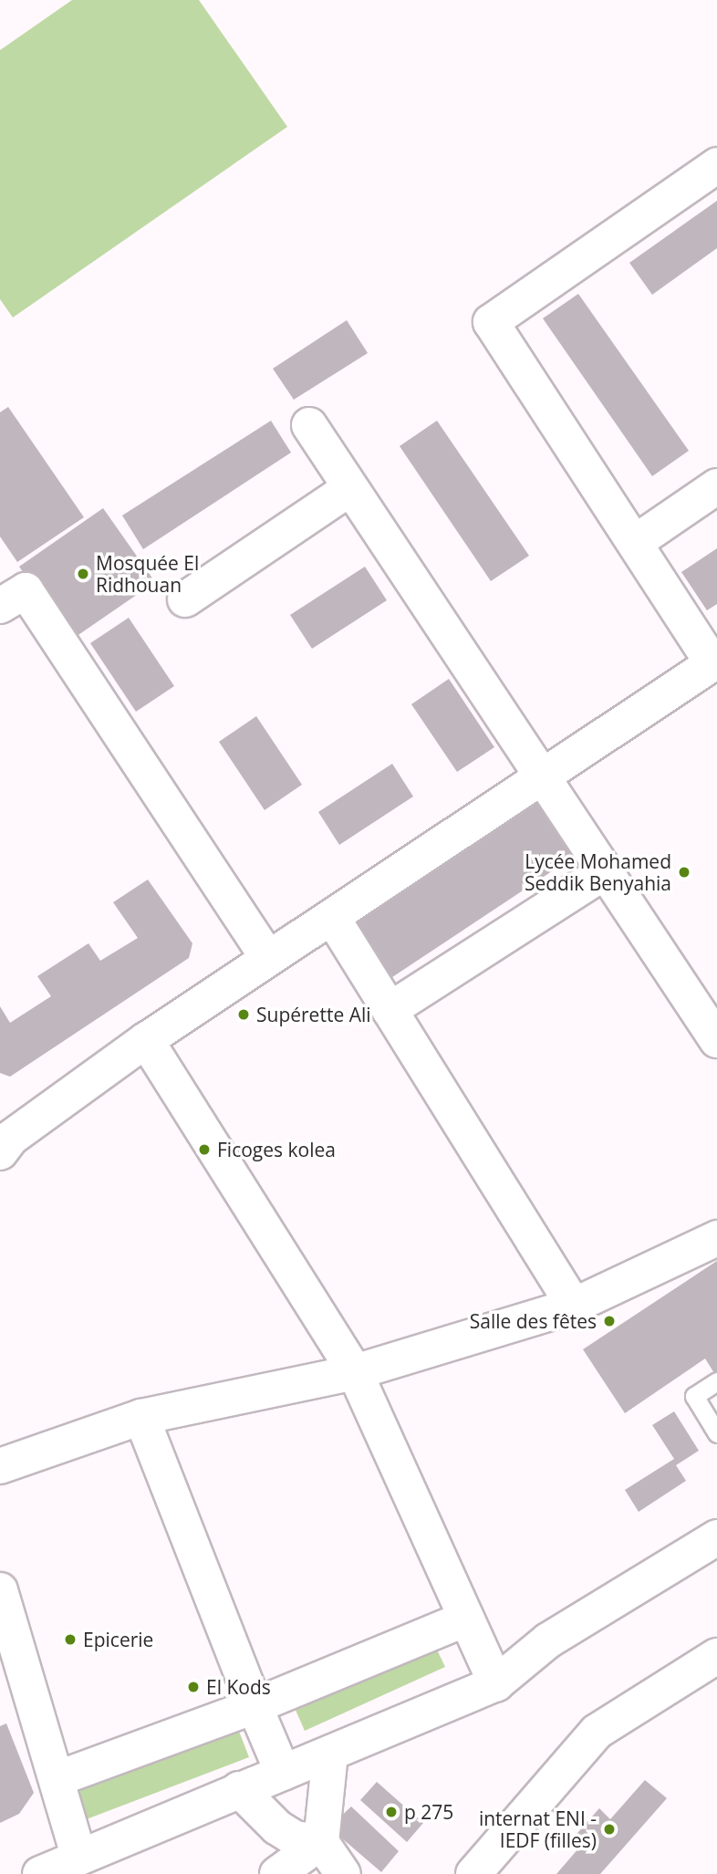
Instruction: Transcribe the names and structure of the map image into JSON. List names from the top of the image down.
{
  "places": [
    "Mosquée El Ridhouan",
    "Lycée Mohamed Seddik Benyahia",
    "Supérette Ali",
    "Ficoges kolea",
    "Salle des fêtes",
    "Epicerie",
    "El Kods",
    "p 275",
    "internat ENI - IEDF (filles)"
  ]
}
